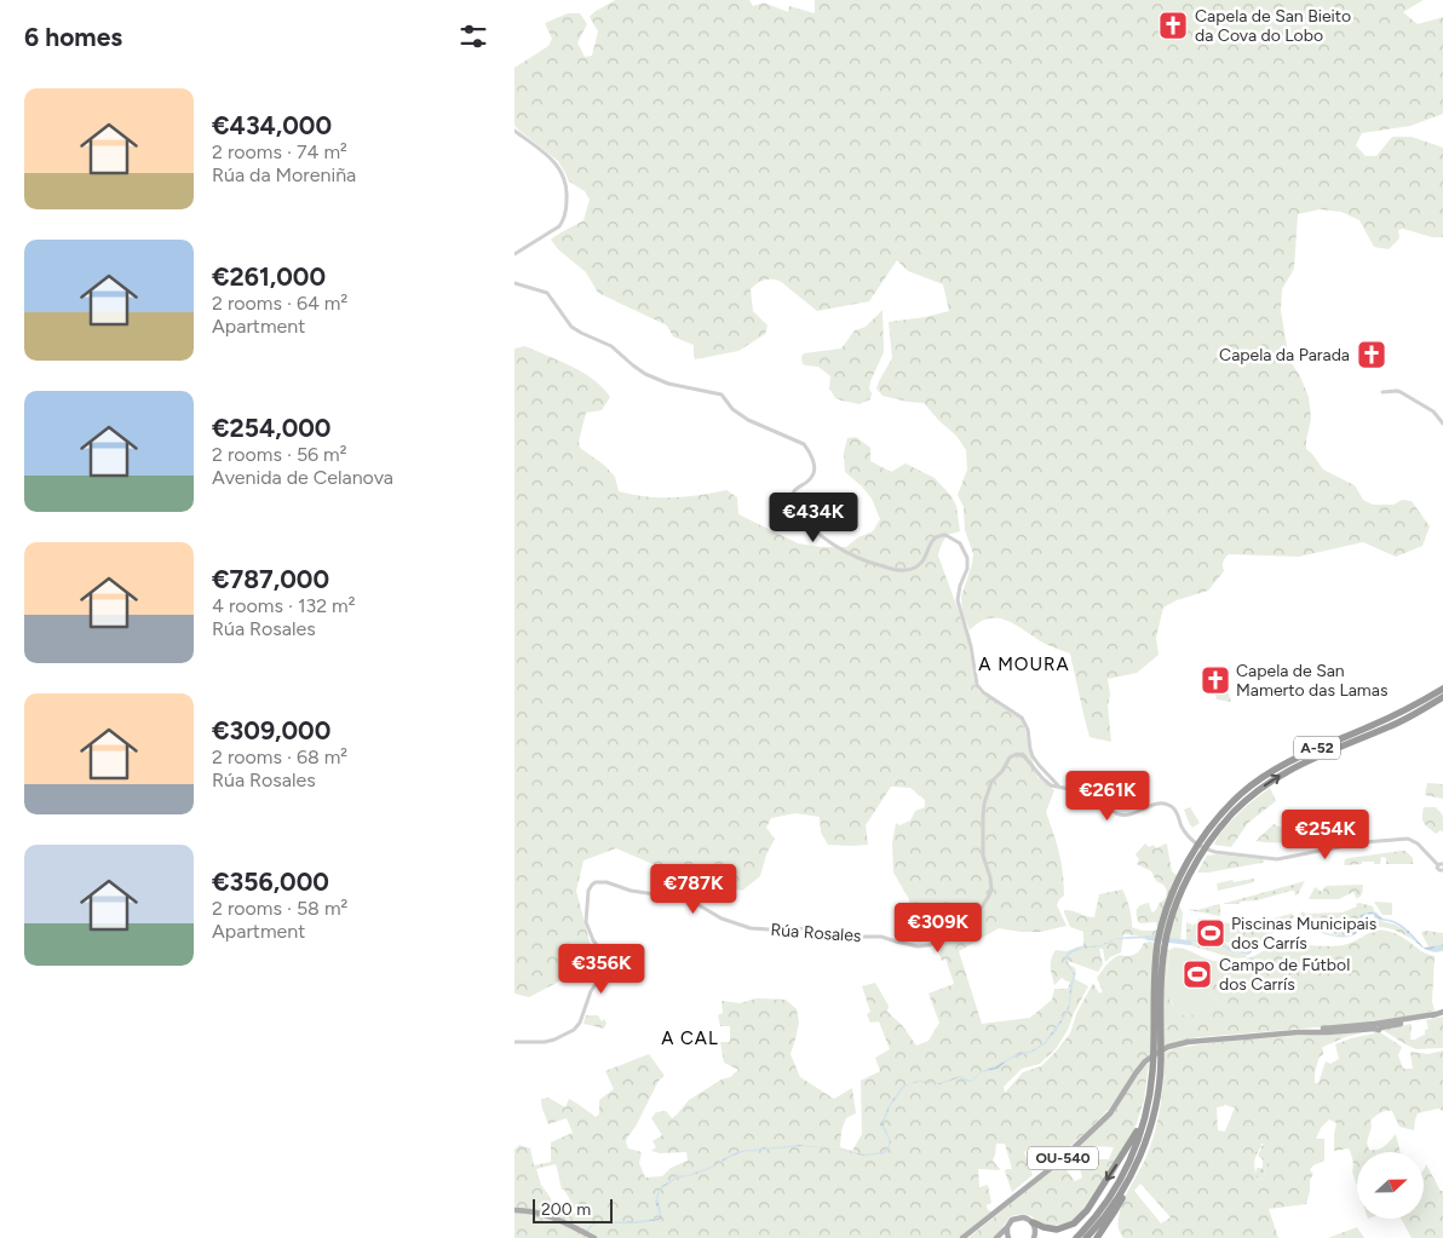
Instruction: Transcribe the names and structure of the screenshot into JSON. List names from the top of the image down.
{
  "streets": {
    "highway": ["A-52"],
    "main road": ["OU-540"],
    "street": ["Rúa Rosales"]
  },
  "districts": ["A MOURA", "A CAL"],
  "places": {
    "church": ["Capela de San Bieito da Cova do Lobo", "Capela da Parada", "Capela de San Mamerto das Lamas"],
    "sports": ["Piscinas Municipais dos Carrís", "Campo de Fútbol dos Carrís"]
  },
  "scale_bar": "200 m",
  "north": "right",
  "page": {
    "heading": "6 homes",
    "list": [
      {
        "name": "€434,000",
        "note": "2 rooms · 74 m² · Rúa da Moreniña"
      },
      {
        "name": "€261,000",
        "note": "2 rooms · 64 m² · Apartment"
      },
      {
        "name": "€254,000",
        "note": "2 rooms · 56 m² · Avenida de Celanova"
      },
      {
        "name": "€787,000",
        "note": "4 rooms · 132 m² · Rúa Rosales"
      },
      {
        "name": "€309,000",
        "note": "2 rooms · 68 m² · Rúa Rosales"
      },
      {
        "name": "€356,000",
        "note": "2 rooms · 58 m² · Apartment"
      }
    ],
    "price": [
      "€434K",
      "€261K",
      "€254K",
      "€787K",
      "€309K",
      "€356K"
    ],
    "scale": "200 m"
  }
}
